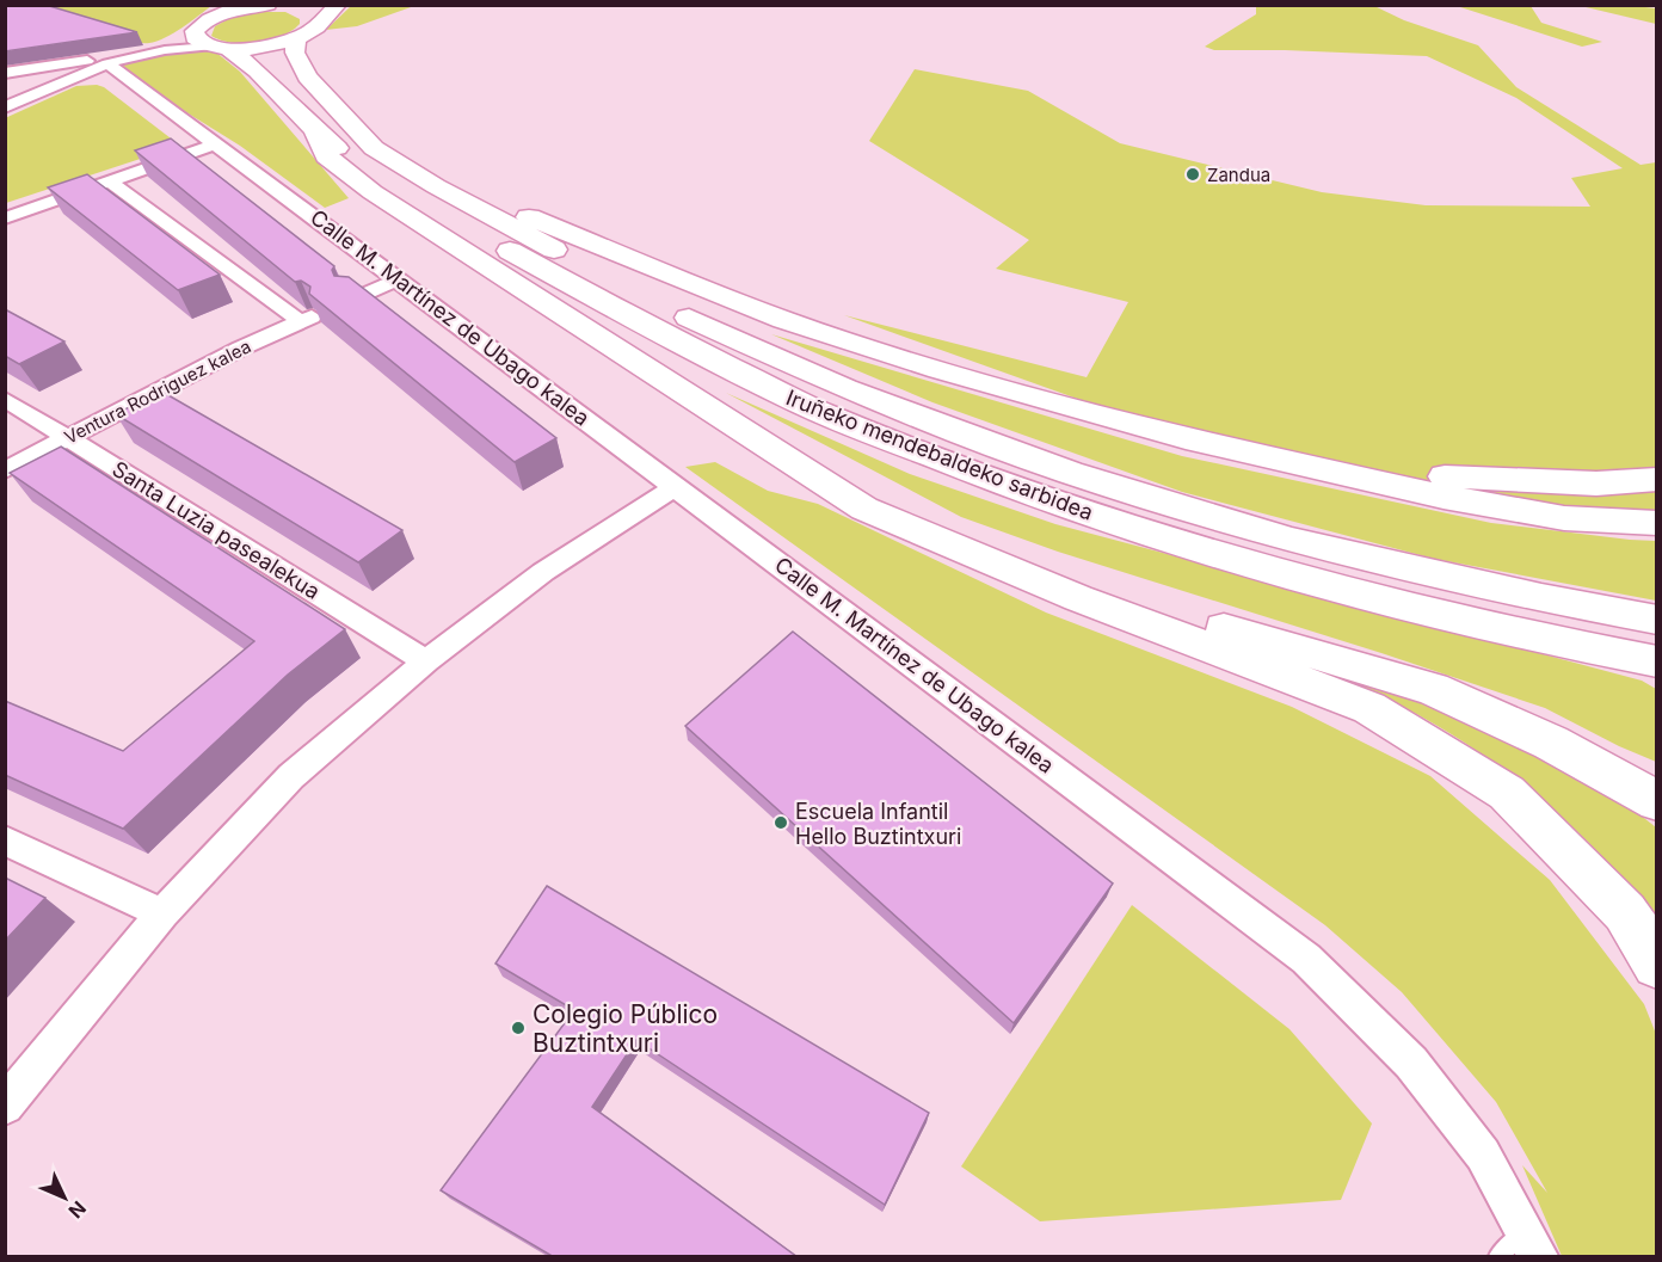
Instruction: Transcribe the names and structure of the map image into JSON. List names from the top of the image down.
{
  "streets": {
    "highway": ["Iruñeko mendebaldeko sarbidea"],
    "street": ["Calle M. Martínez de Ubago kalea", "Ventura Rodriguez kalea", "Santa Luzia pasealekua"]
  },
  "crossings": [
    ["Ventura Rodriguez kalea", "Santa Luzia pasealekua"]
  ],
  "places": ["Zandua", "Escuela Infantil Hello Buztintxuri", "Colegio Público Buztintxuri"],
  "north": "bottom right"
}
